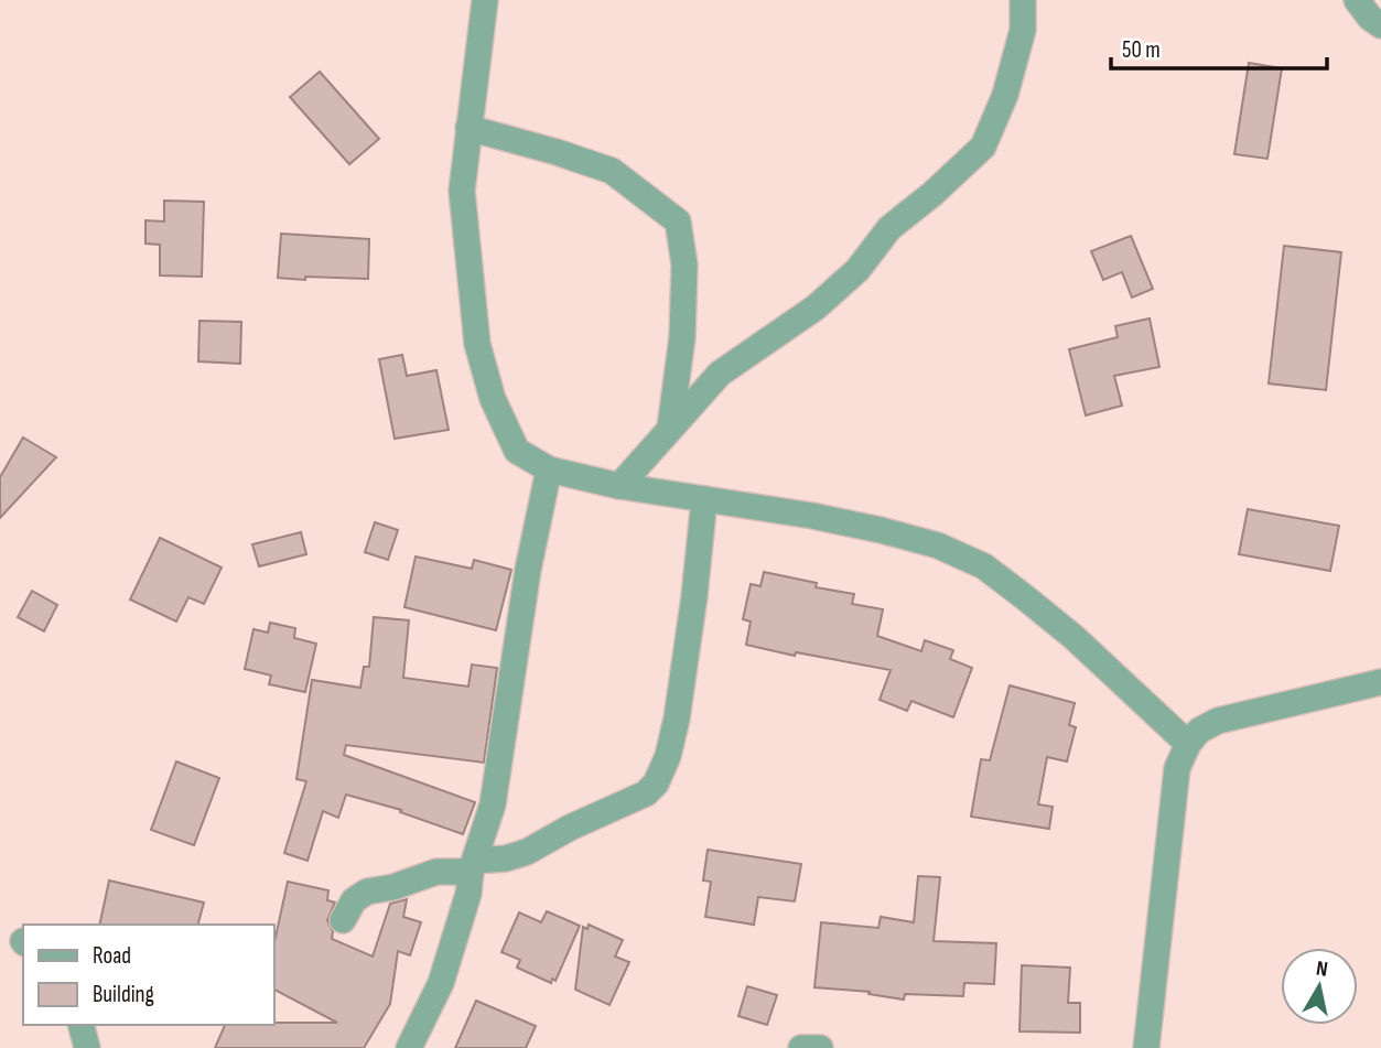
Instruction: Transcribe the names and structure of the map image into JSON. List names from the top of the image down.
{
  "legend": ["Road", "Building"],
  "scale_bar": "50 m",
  "north": "top"
}
